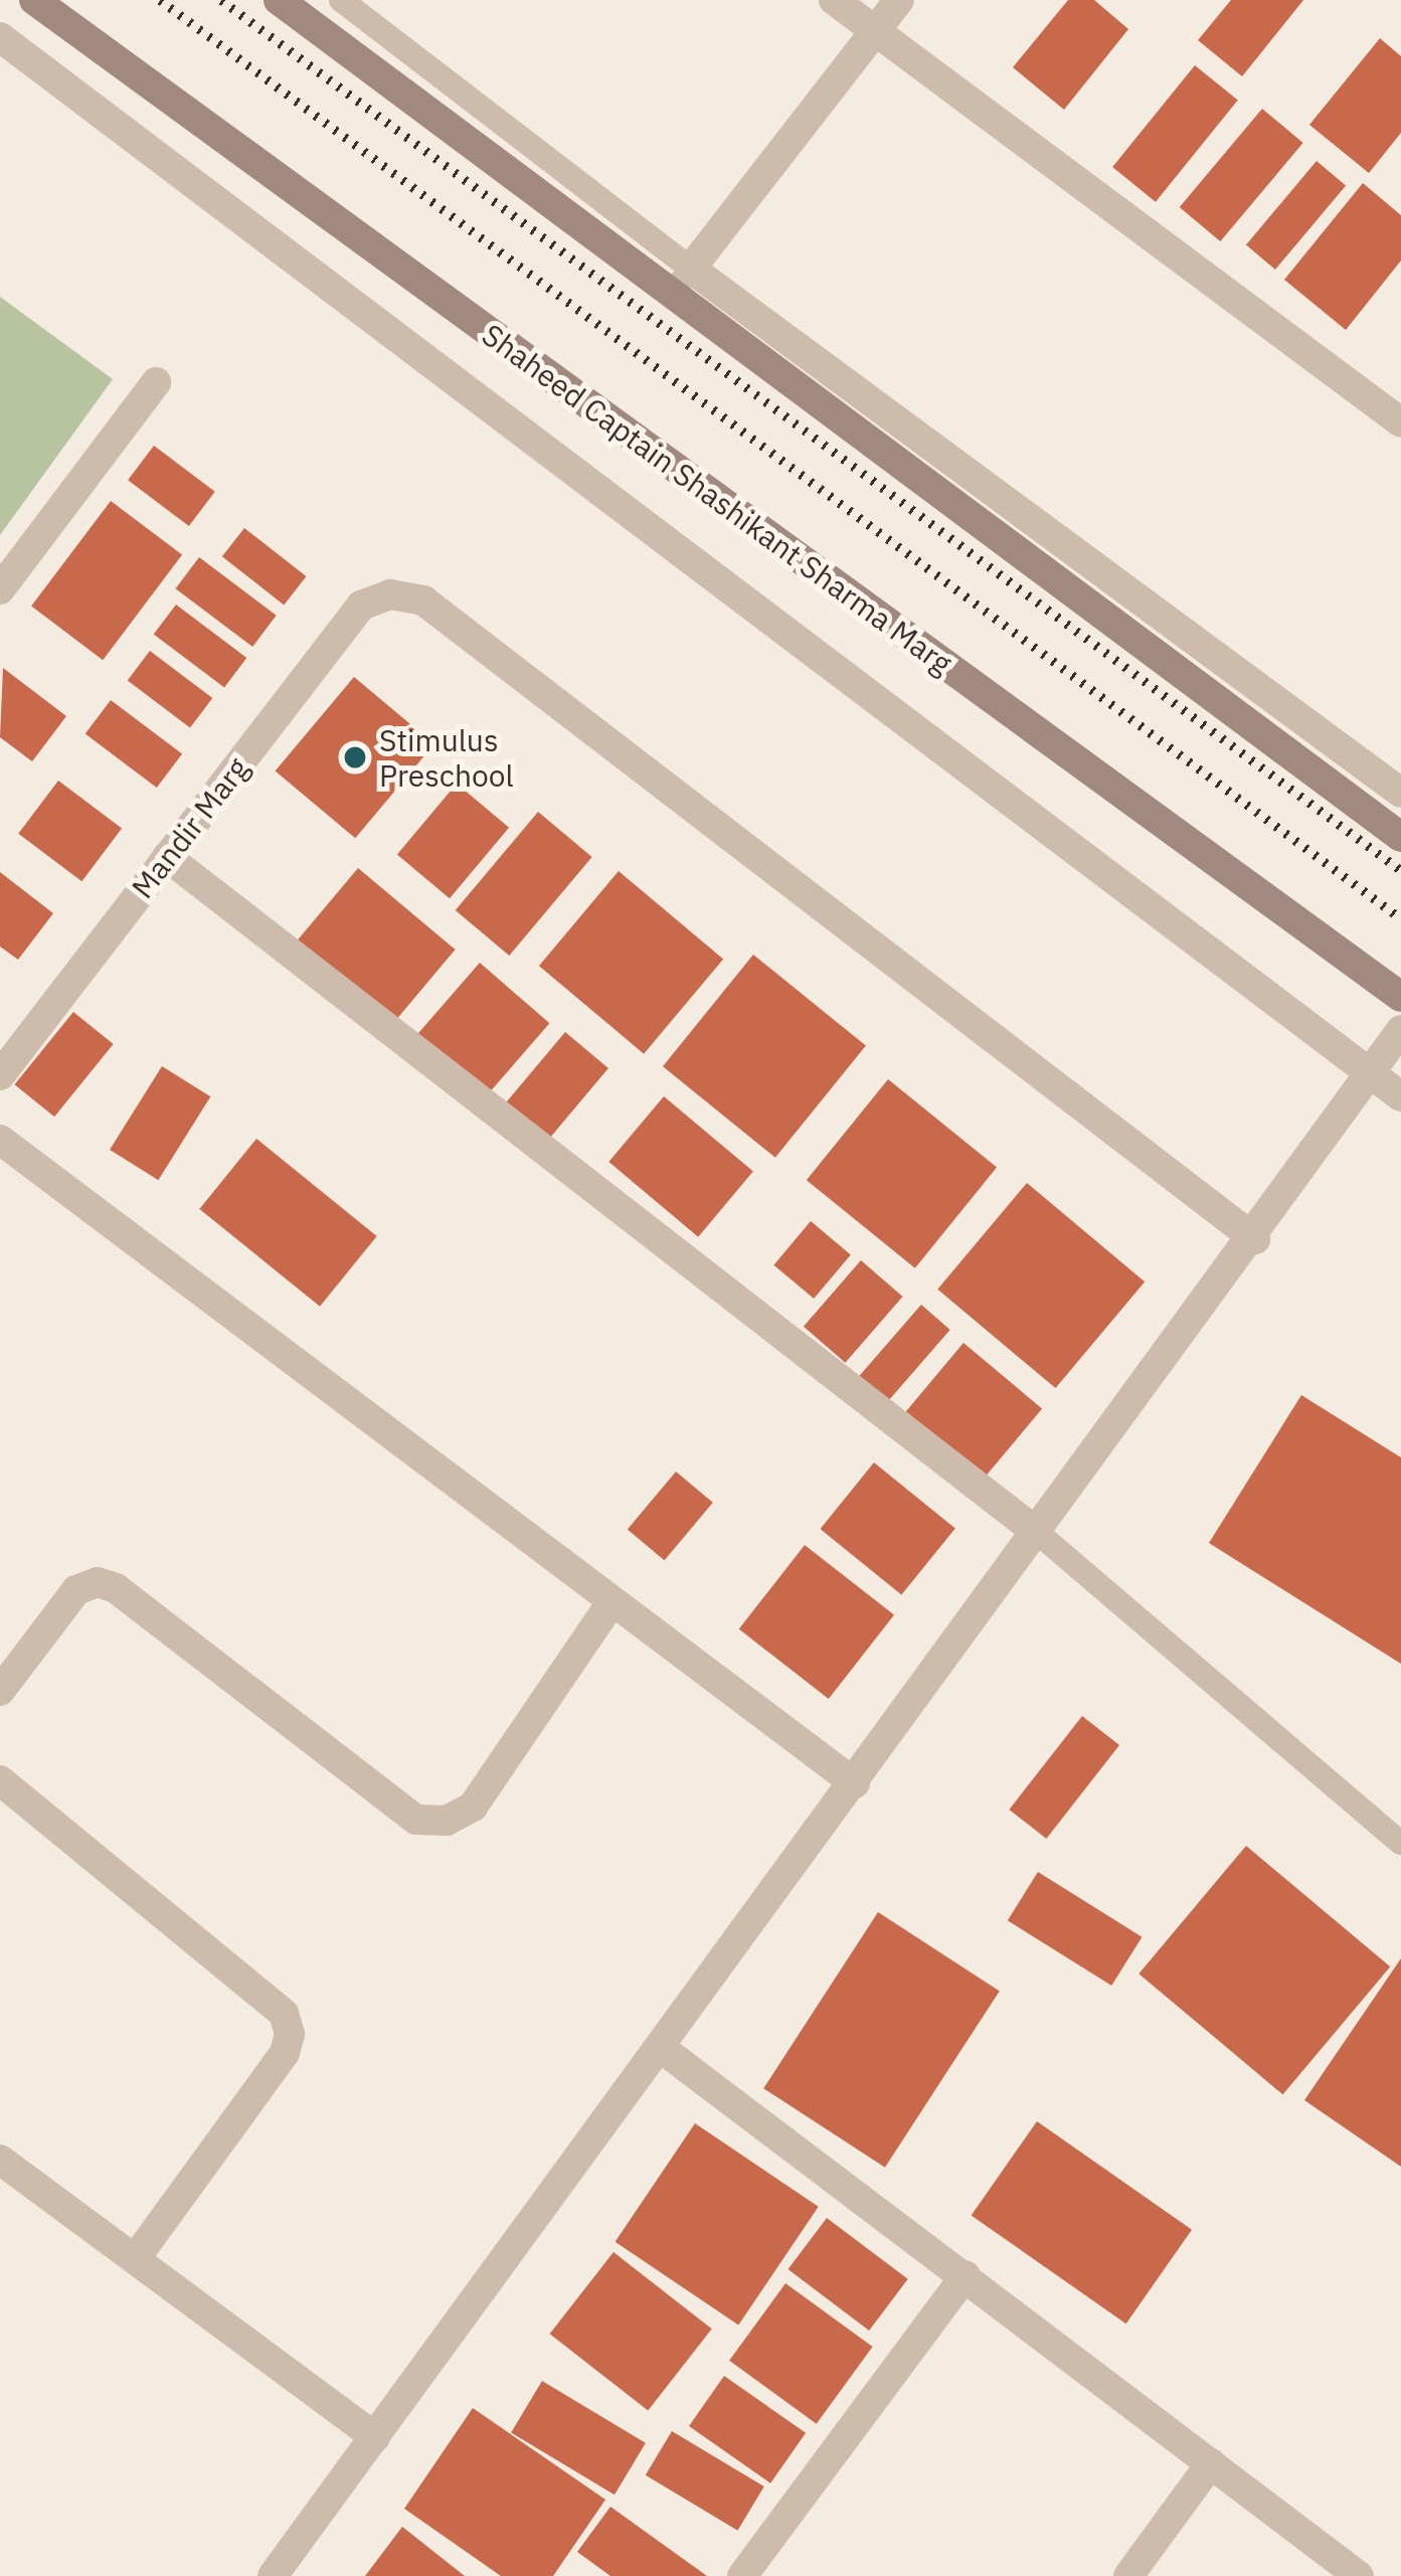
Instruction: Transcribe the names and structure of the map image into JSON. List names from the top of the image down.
{
  "streets": {
    "main road": ["Shaheed Captain Shashikant Sharma Marg"],
    "street": ["Mandir Marg"]
  },
  "places": ["Stimulus Preschool"]
}
